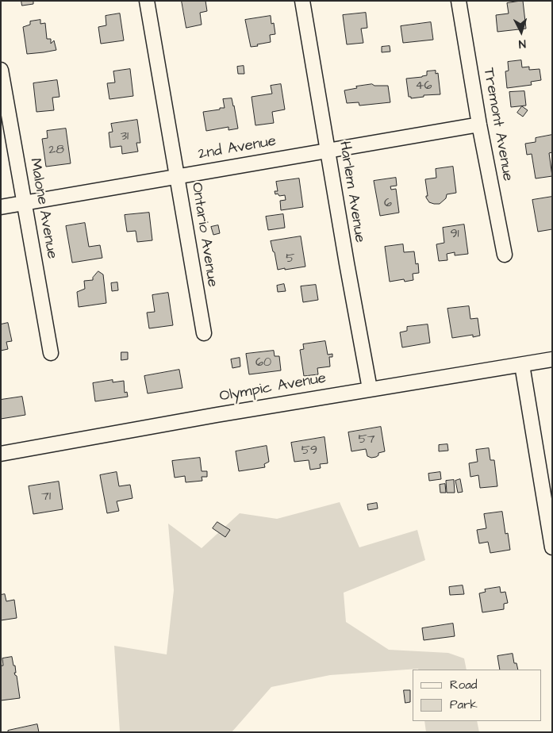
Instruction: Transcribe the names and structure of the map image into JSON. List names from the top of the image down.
{
  "streets": {
    "street": [
      "Tremont Avenue",
      "2nd Avenue",
      "Harlem Avenue",
      "Malone Avenue",
      "Ontario Avenue",
      "Olympic Avenue"
    ]
  },
  "crossings": [
    ["Tremont Avenue", "2nd Avenue"],
    ["2nd Avenue", "Harlem Avenue"],
    ["2nd Avenue", "Malone Avenue"],
    ["2nd Avenue", "Ontario Avenue"],
    ["Harlem Avenue", "Olympic Avenue"]
  ],
  "house_numbers": [
    "46",
    "31",
    "28",
    "6",
    "91",
    "5",
    "60",
    "57",
    "59",
    "71"
  ],
  "legend": ["Road", "Park"],
  "north": "bottom"
}
